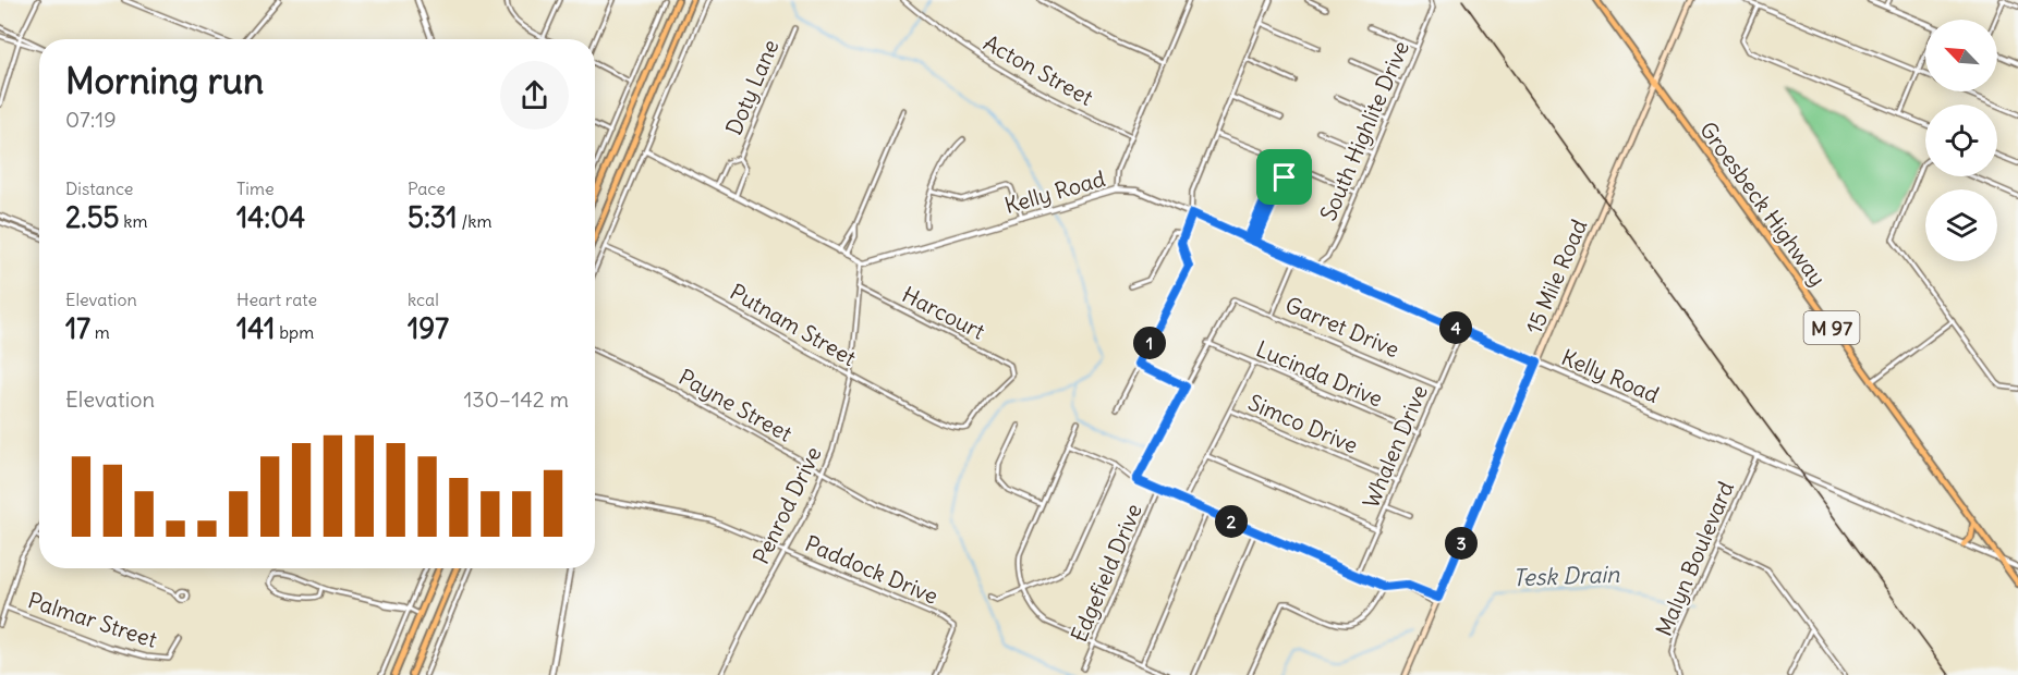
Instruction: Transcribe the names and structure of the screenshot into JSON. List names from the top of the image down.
{
  "streets": {
    "main road": ["Groesbeck Highway", "15 Mile Road", "M 97"],
    "street": [
      "Acton Street",
      "Doty Lane",
      "South Highlite Drive",
      "Kelly Road",
      "Harcourt",
      "Putnam Street",
      "Garret Drive",
      "Lucinda Drive",
      "Payne Street",
      "Simco Drive",
      "Whalen Drive",
      "Penrod Drive",
      "Malyn Boulevard",
      "Paddock Drive",
      "Edgefield Drive",
      "Palmar Street"
    ]
  },
  "crossings": [
    ["South Highlite Drive", "Kelly Road"],
    ["Kelly Road", "Groesbeck Highway"],
    ["Kelly Road", "15 Mile Road"],
    ["Kelly Road", "Whalen Drive"],
    ["Kelly Road", "Penrod Drive"],
    ["Kelly Road", "Malyn Boulevard"],
    ["Groesbeck Highway", "15 Mile Road"],
    ["Harcourt", "Putnam Street"],
    ["Harcourt", "Penrod Drive"],
    ["Putnam Street", "Penrod Drive"],
    ["Garret Drive", "Lucinda Drive"],
    ["Garret Drive", "Whalen Drive"],
    ["Lucinda Drive", "Whalen Drive"],
    ["Payne Street", "Penrod Drive"],
    ["Simco Drive", "Whalen Drive"],
    ["Penrod Drive", "Paddock Drive"]
  ],
  "water": ["Tesk Drain"],
  "north": "top left",
  "page": {
    "heading": ["Morning run", "07:19"],
    "stats": [
      ["Distance", "2.55 km"],
      ["Time", "14:04"],
      ["Pace", "5:31 /km"],
      ["Elevation", "17 m"],
      ["Heart rate", "141 bpm"],
      ["kcal", "197"]
    ],
    "pins": [
      "4",
      "1",
      "2",
      "3"
    ],
    "chart": ["Elevation", "130–142 m"]
  }
}
